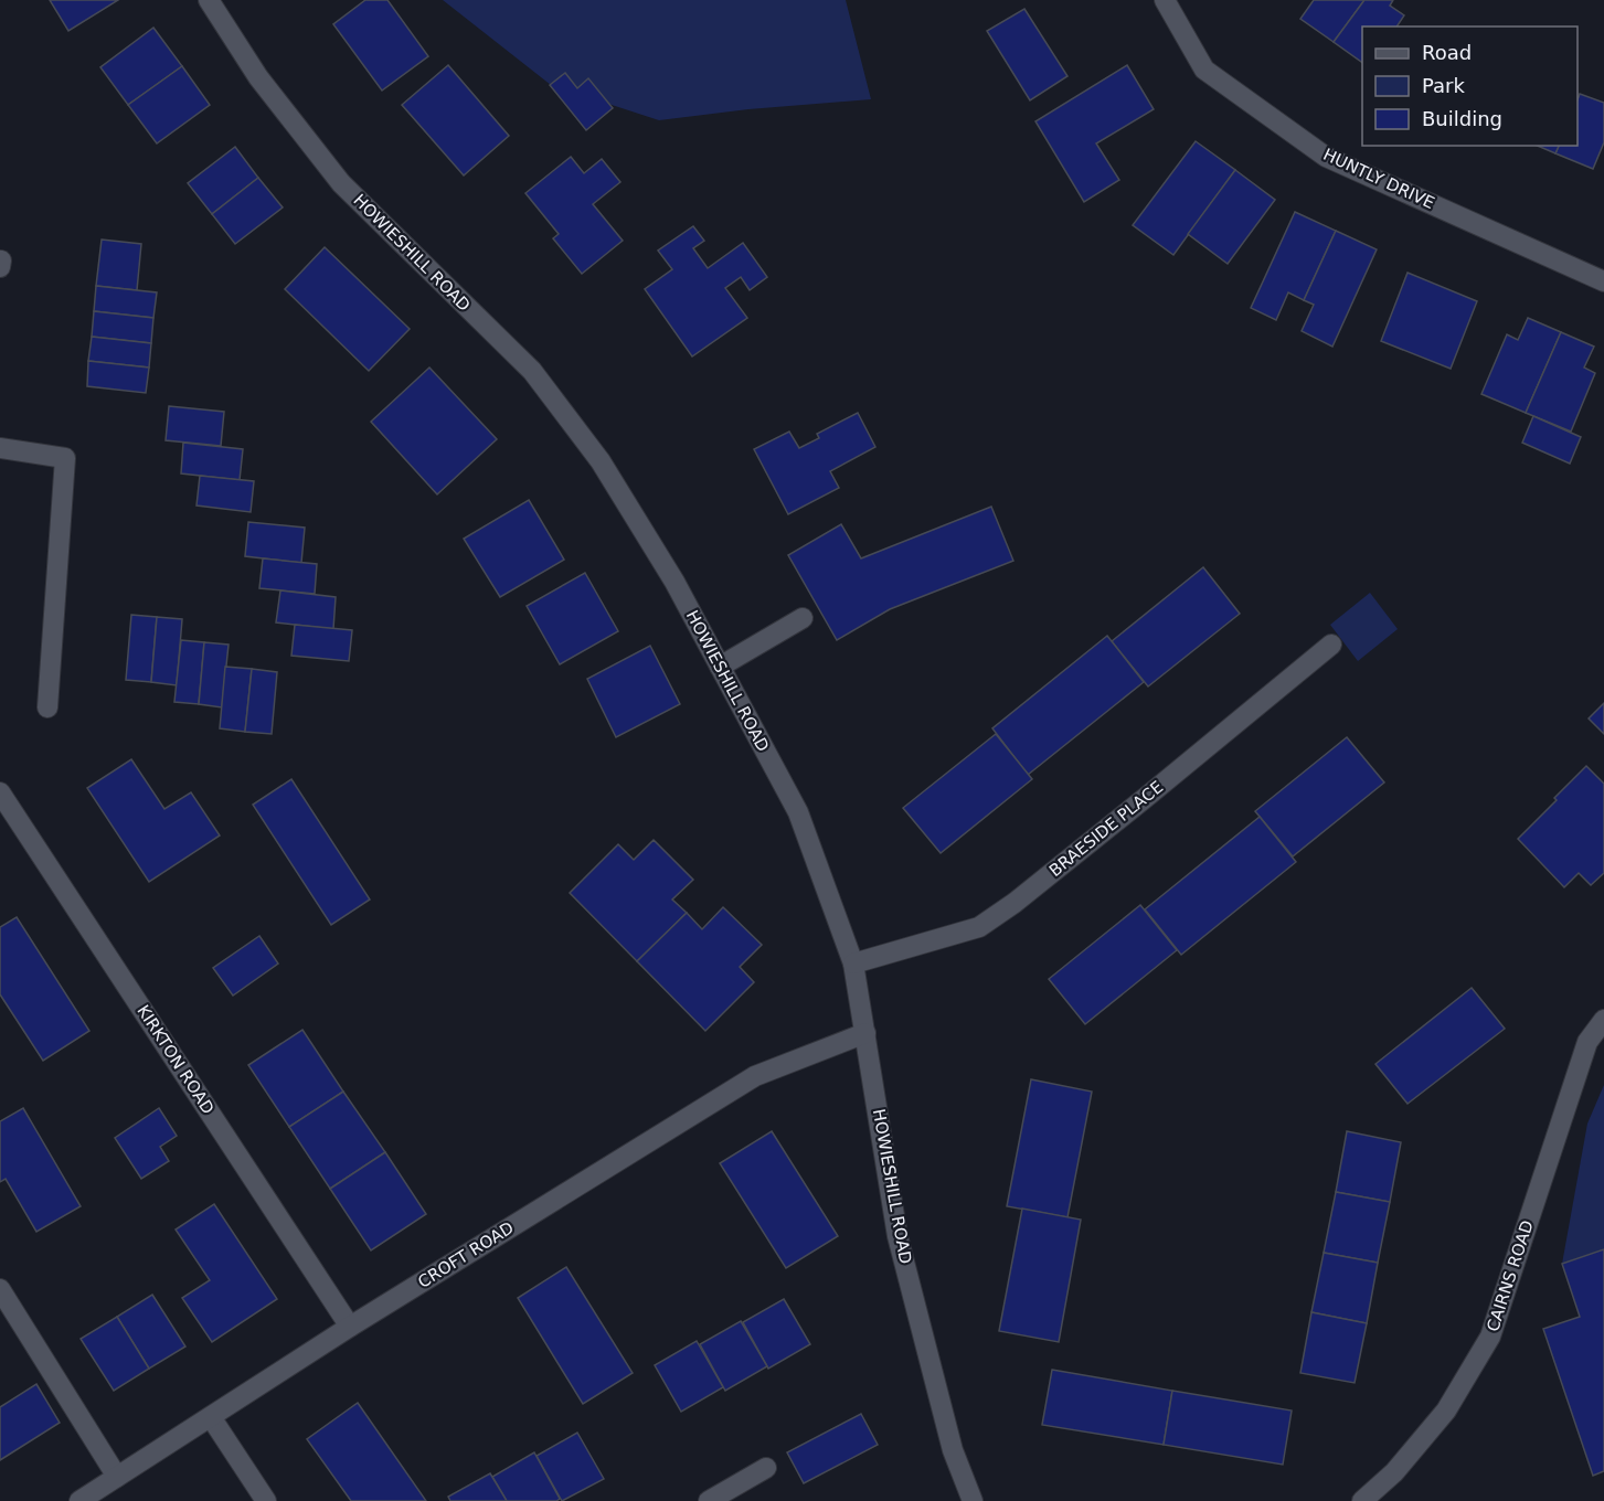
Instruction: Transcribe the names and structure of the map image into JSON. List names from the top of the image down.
{
  "streets": {
    "street": [
      "HUNTLY DRIVE",
      "HOWIESHILL ROAD",
      "BRAESIDE PLACE",
      "KIRKTON ROAD",
      "CROFT ROAD",
      "CAIRNS ROAD"
    ]
  },
  "crossings": [
    ["HOWIESHILL ROAD", "BRAESIDE PLACE"],
    ["HOWIESHILL ROAD", "CROFT ROAD"],
    ["KIRKTON ROAD", "CROFT ROAD"]
  ],
  "legend": ["Road", "Park", "Building"]
}
